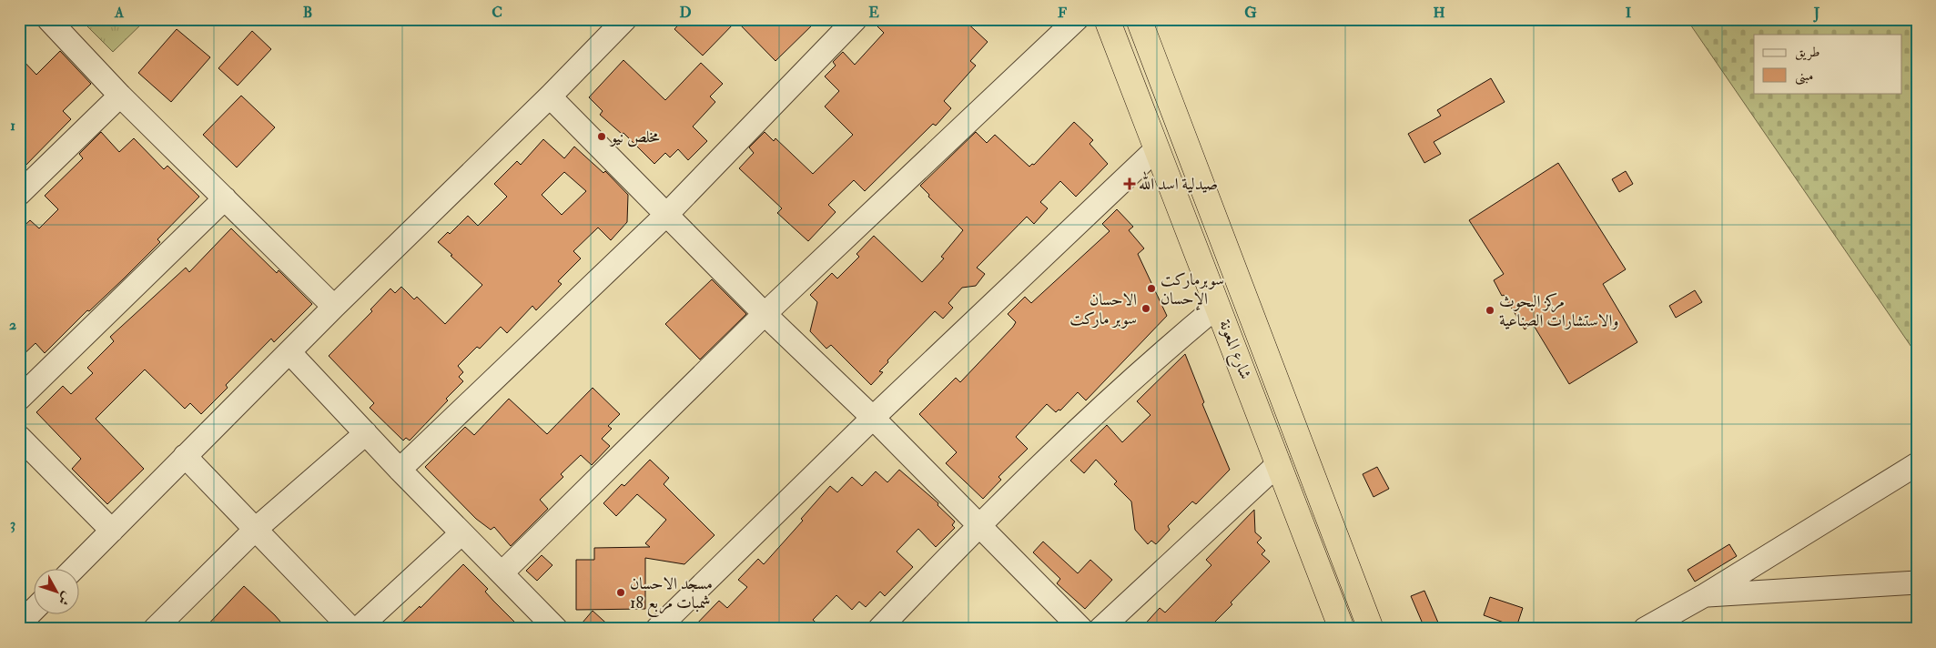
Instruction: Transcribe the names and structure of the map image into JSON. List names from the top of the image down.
{
  "streets": {
    "highway": ["شارع المعونة"]
  },
  "places": {
    "other": [
      "مخلص نيو",
      "سوبرماركت الإحسان",
      "الاحسان سوبر ماركت",
      "مركز البحوث والاستشارات الصناعية",
      "مسجد الاحسان شمبات مربع 18"
    ],
    "health": ["صيدلية اسد الله"]
  },
  "legend": ["طريق", "مبنى"],
  "north": "bottom right",
  "grid": {
    "columns": [
      "A",
      "B",
      "C",
      "D",
      "E",
      "F",
      "G",
      "H",
      "I",
      "J"
    ],
    "rows": ["1", "2", "3"]
  }
}
